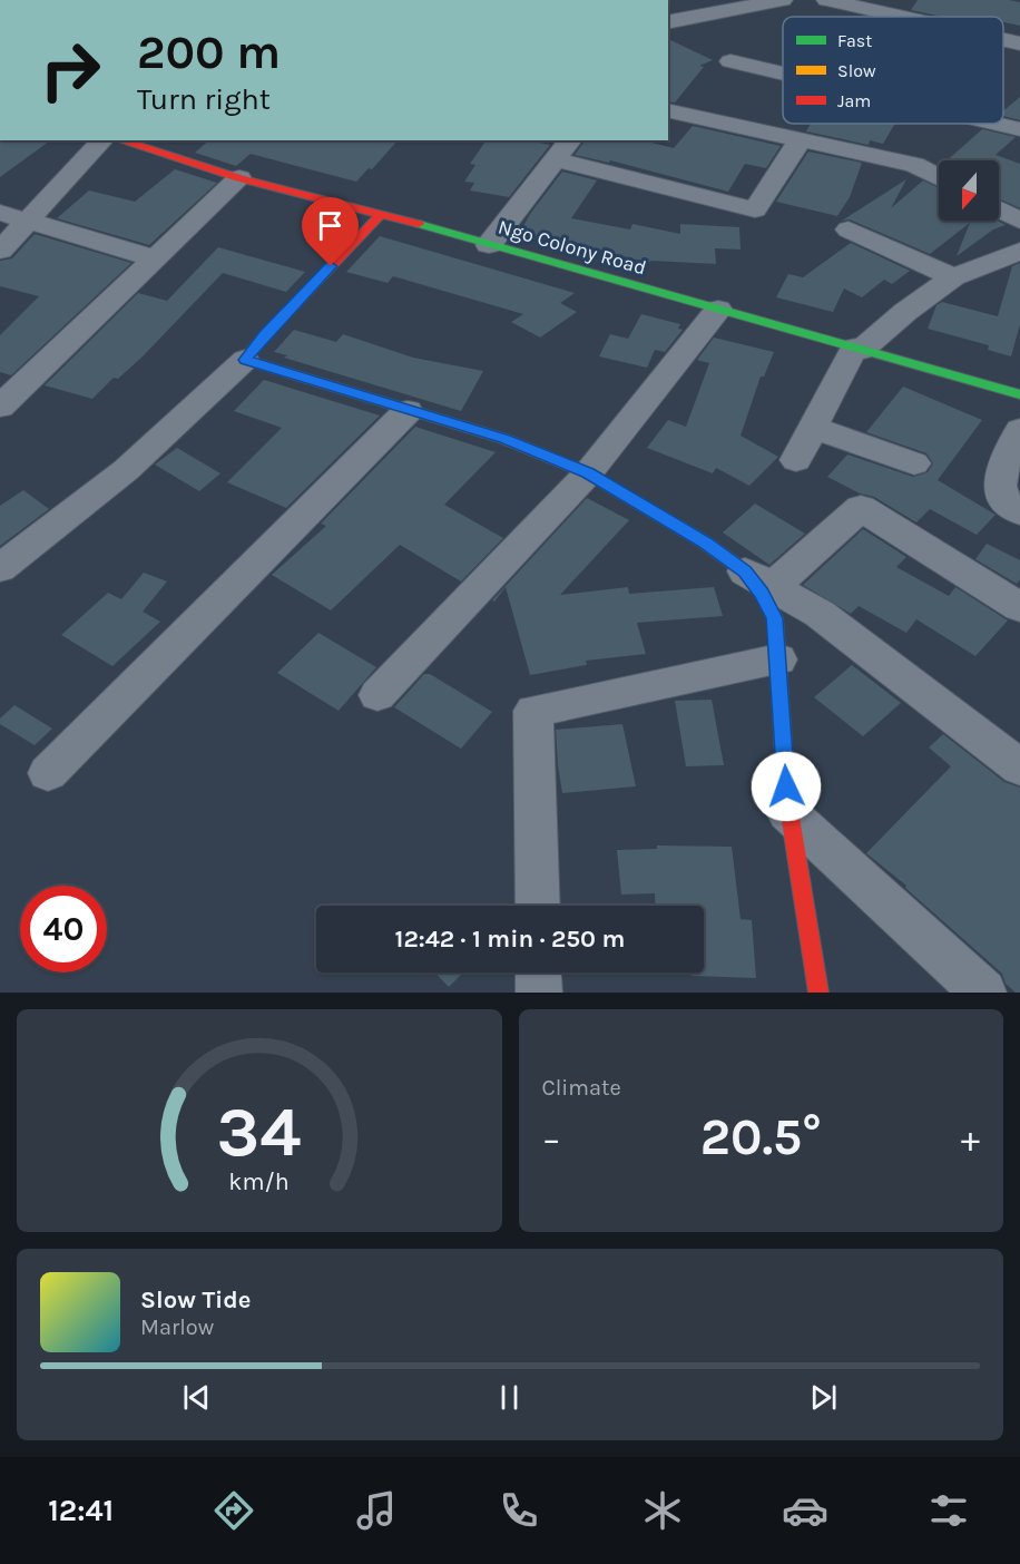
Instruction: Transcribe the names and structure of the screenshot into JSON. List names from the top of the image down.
{
  "streets": {
    "street": ["Ngo Colony Road"]
  },
  "legend": ["Fast", "Slow", "Jam"],
  "north": "bottom",
  "page": {
    "turn": ["200 m", "Turn right"],
    "limit": "40",
    "trip": "12:42 · 1 min · 250 m",
    "tile": "Climate",
    "heat": ["−", "20.5°", "+"],
    "song": ["Slow Tide", "Marlow"],
    "tabs": "12:41",
    "gauge": ["34", "km/h"]
  }
}
